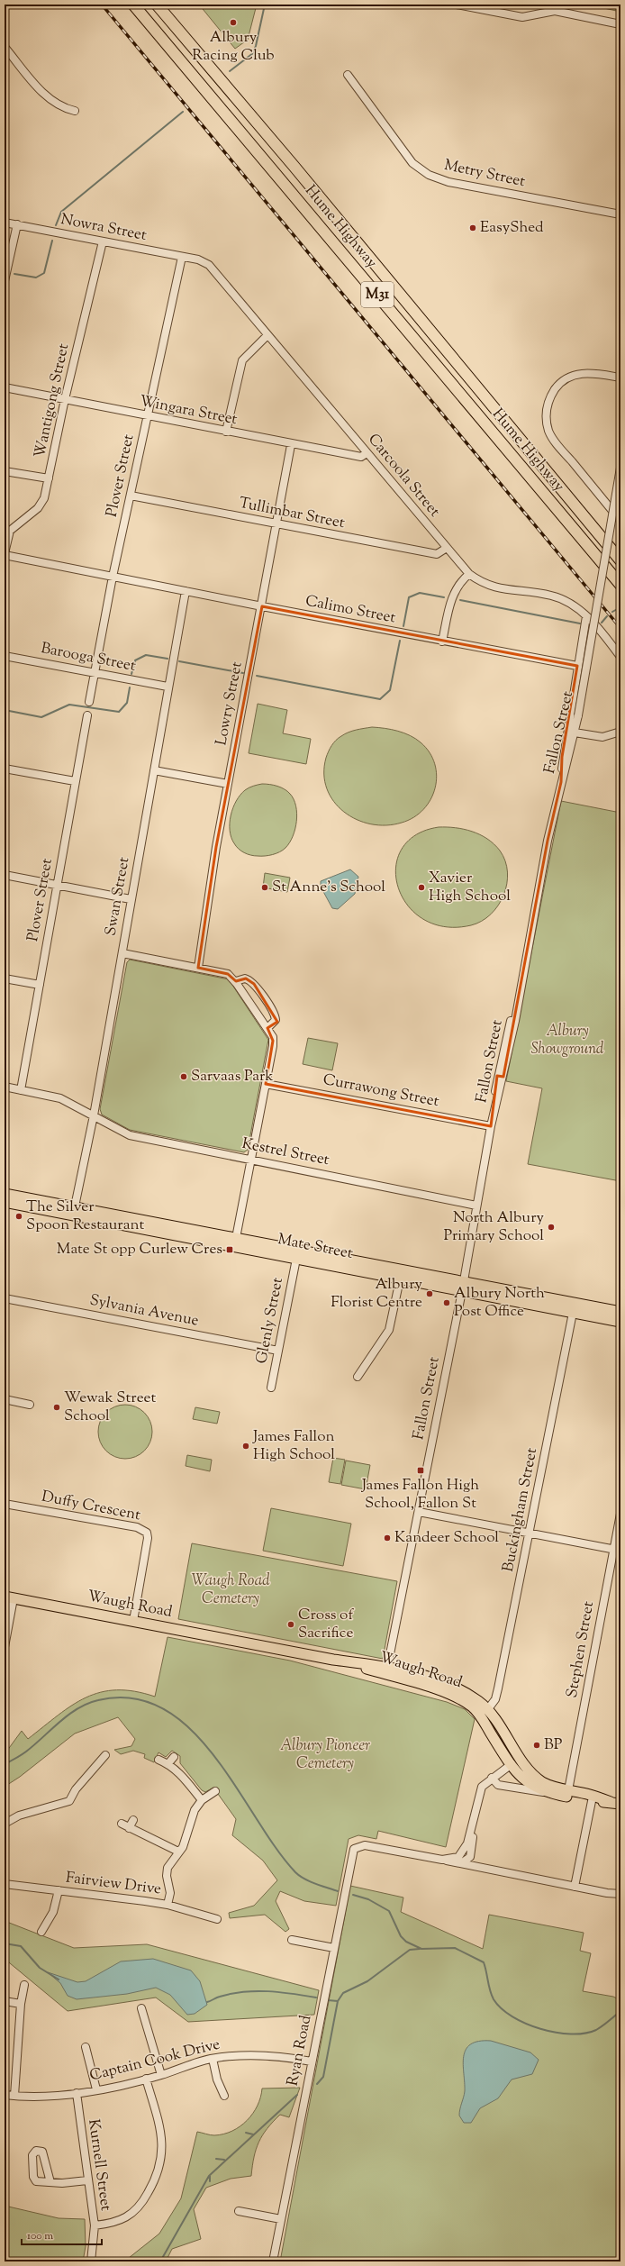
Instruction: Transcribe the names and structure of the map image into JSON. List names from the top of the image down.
{
  "streets": {
    "highway": ["Hume Highway", "M31"],
    "main road": ["Mate Street", "Waugh Road"],
    "street": [
      "Metry Street",
      "Nowra Street",
      "Wantigong Street",
      "Wingara Street",
      "Plover Street",
      "Carcoola Street",
      "Tullimbar Street",
      "Calimo Street",
      "Barooga Street",
      "Lowry Street",
      "Fallon Street",
      "Swan Street",
      "Currawong Street",
      "Kestrel Street",
      "Sylvania Avenue",
      "Glenly Street",
      "Duffy Crescent",
      "Buckingham Street",
      "Stephen Street",
      "Fairview Drive",
      "Ryan Road",
      "Captain Cook Drive",
      "Kurnell Street"
    ]
  },
  "crossings": [
    ["Nowra Street", "Wantigong Street"],
    ["Nowra Street", "Plover Street"],
    ["Nowra Street", "Carcoola Street"],
    ["Wantigong Street", "Wingara Street"],
    ["Wantigong Street", "Calimo Street"],
    ["Wingara Street", "Plover Street"],
    ["Wingara Street", "Carcoola Street"],
    ["Wingara Street", "Lowry Street"],
    ["Plover Street", "Tullimbar Street"],
    ["Plover Street", "Calimo Street"],
    ["Plover Street", "Barooga Street"],
    ["Plover Street", "Kestrel Street"],
    ["Carcoola Street", "Tullimbar Street"],
    ["Tullimbar Street", "Lowry Street"],
    ["Calimo Street", "Lowry Street"],
    ["Calimo Street", "Swan Street"],
    ["Barooga Street", "Swan Street"],
    ["Fallon Street", "Currawong Street"],
    ["Fallon Street", "Kestrel Street"],
    ["Fallon Street", "Mate Street"],
    ["Fallon Street", "Waugh Road"],
    ["Swan Street", "Kestrel Street"],
    ["Swan Street", "Mate Street"],
    ["Mate Street", "Glenly Street"],
    ["Mate Street", "Buckingham Street"],
    ["Sylvania Avenue", "Glenly Street"],
    ["Duffy Crescent", "Waugh Road"],
    ["Buckingham Street", "Waugh Road"],
    ["Waugh Road", "Stephen Street"],
    ["Ryan Road", "Captain Cook Drive"],
    ["Captain Cook Drive", "Kurnell Street"]
  ],
  "parks": ["Albury Showground", "Waugh Road Cemetery", "Albury Pioneer Cemetery"],
  "places": {
    "other": [
      "Albury Racing Club",
      "EasyShed",
      "St Anne's School",
      "Xavier High School",
      "Sarvaas Park",
      "The Silver Spoon Restaurant",
      "North Albury Primary School",
      "Albury Florist Centre",
      "Albury North Post Office",
      "Wewak Street School",
      "James Fallon High School",
      "Kandeer School",
      "Cross of Sacrifice",
      "BP"
    ],
    "transit": ["Mate St opp Curlew Cres", "James Fallon High School, Fallon St"]
  },
  "scale_bar": "100 m"
}
